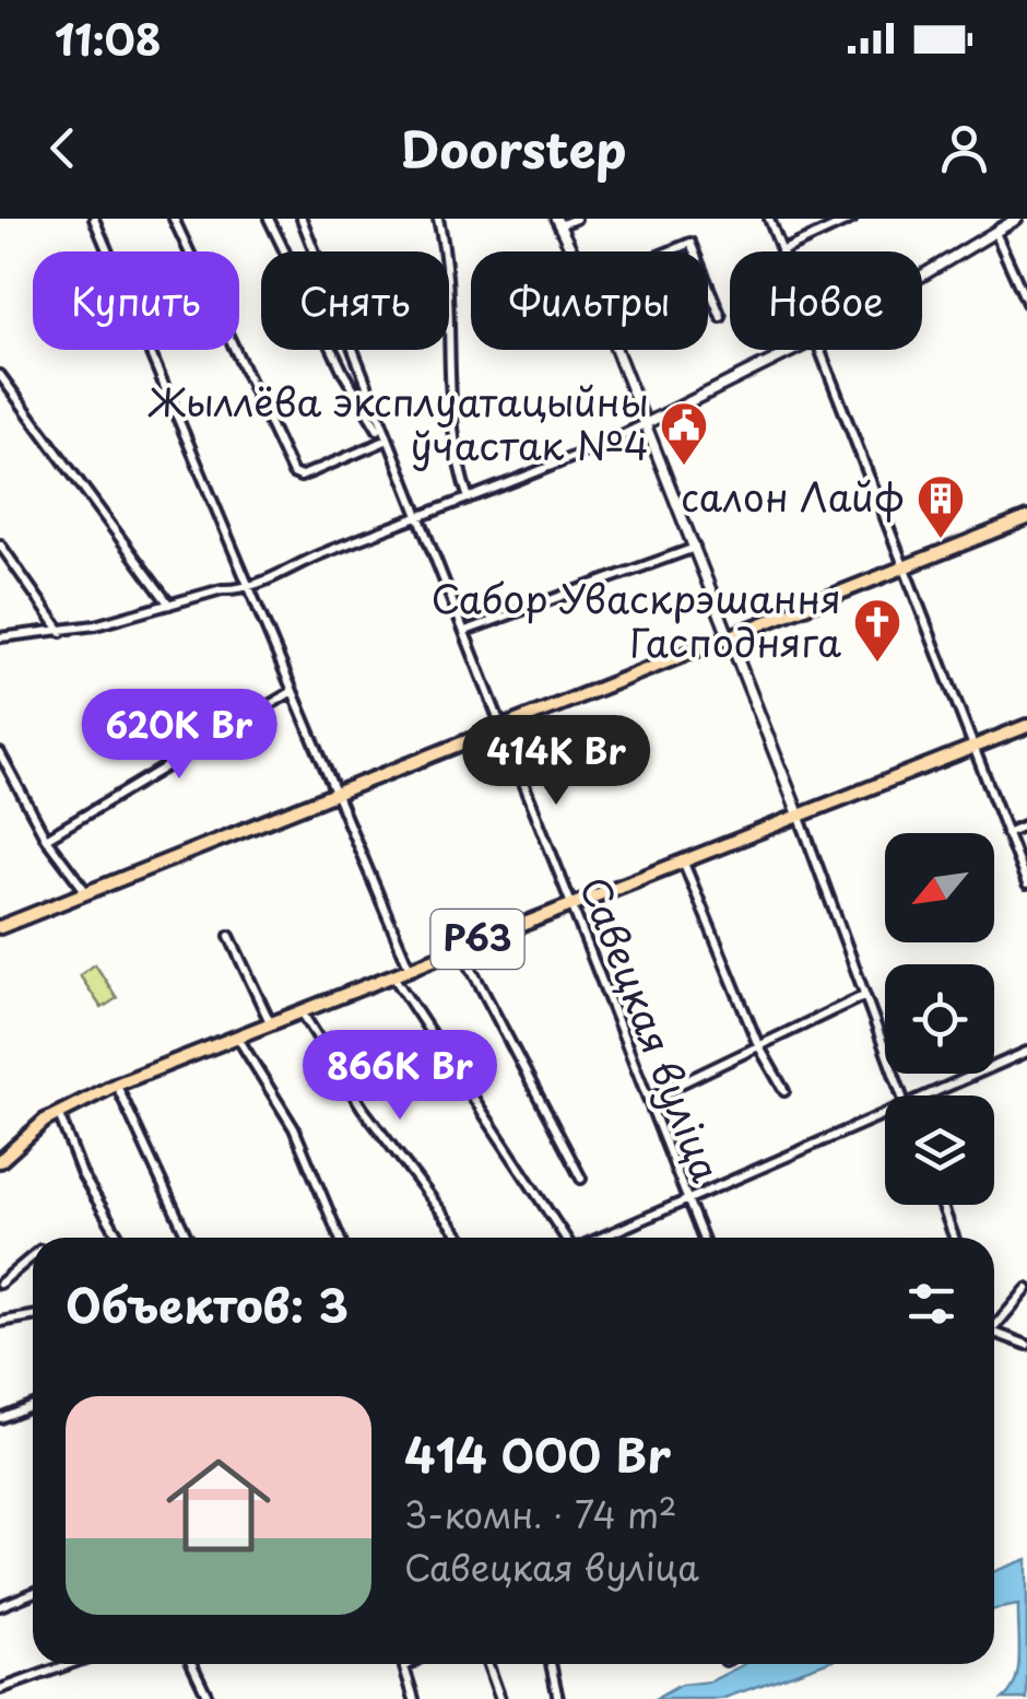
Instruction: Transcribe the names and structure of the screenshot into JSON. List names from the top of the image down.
{
  "streets": {
    "main road": ["Р63"],
    "street": ["Савецкая вуліца"]
  },
  "crossings": [
    ["Р63", "Савецкая вуліца"]
  ],
  "places": {
    "public building": ["Жыллёва эксплуатацыйны ўчастак №4"],
    "building": ["салон Лайф"],
    "church": ["Сабор Уваскрэшання Гасподняга"]
  },
  "north": "bottom left",
  "page": {
    "status": "11:08",
    "header": "Doorstep",
    "chip": [
      "Купить",
      "Снять",
      "Фильтры",
      "Новое"
    ],
    "price": ["620K Br", "414K Br", "866K Br"],
    "heading": "Объектов: 3",
    "list": [
      {
        "name": "414 000 Br",
        "note": "3-комн. · 74 m² · Савецкая вуліца"
      }
    ]
  }
}
